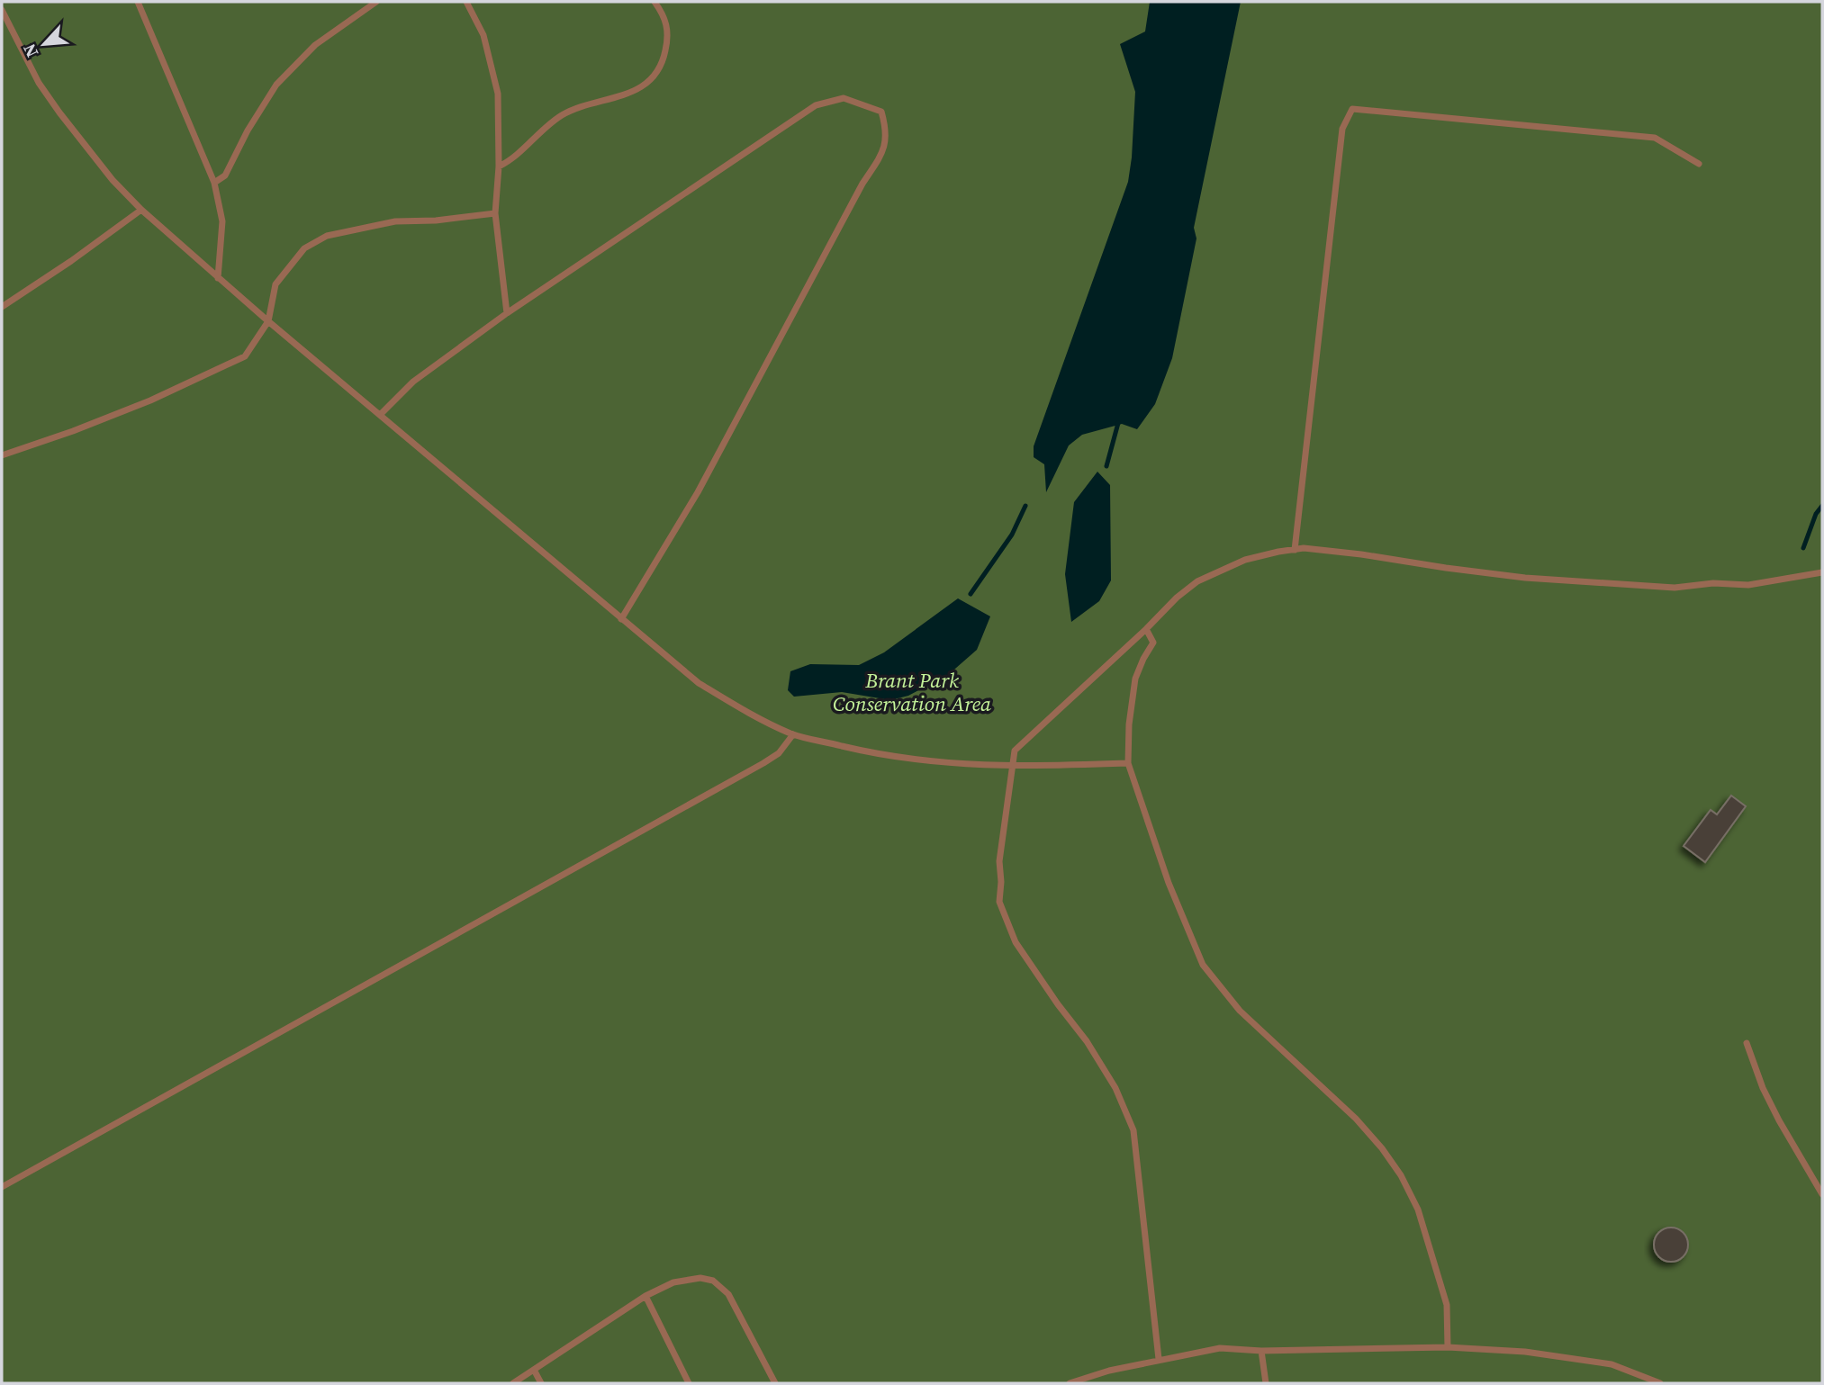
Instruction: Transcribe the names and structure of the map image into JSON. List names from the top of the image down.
{
  "parks": ["Brant Park Conservation Area"],
  "north": "bottom left"
}
